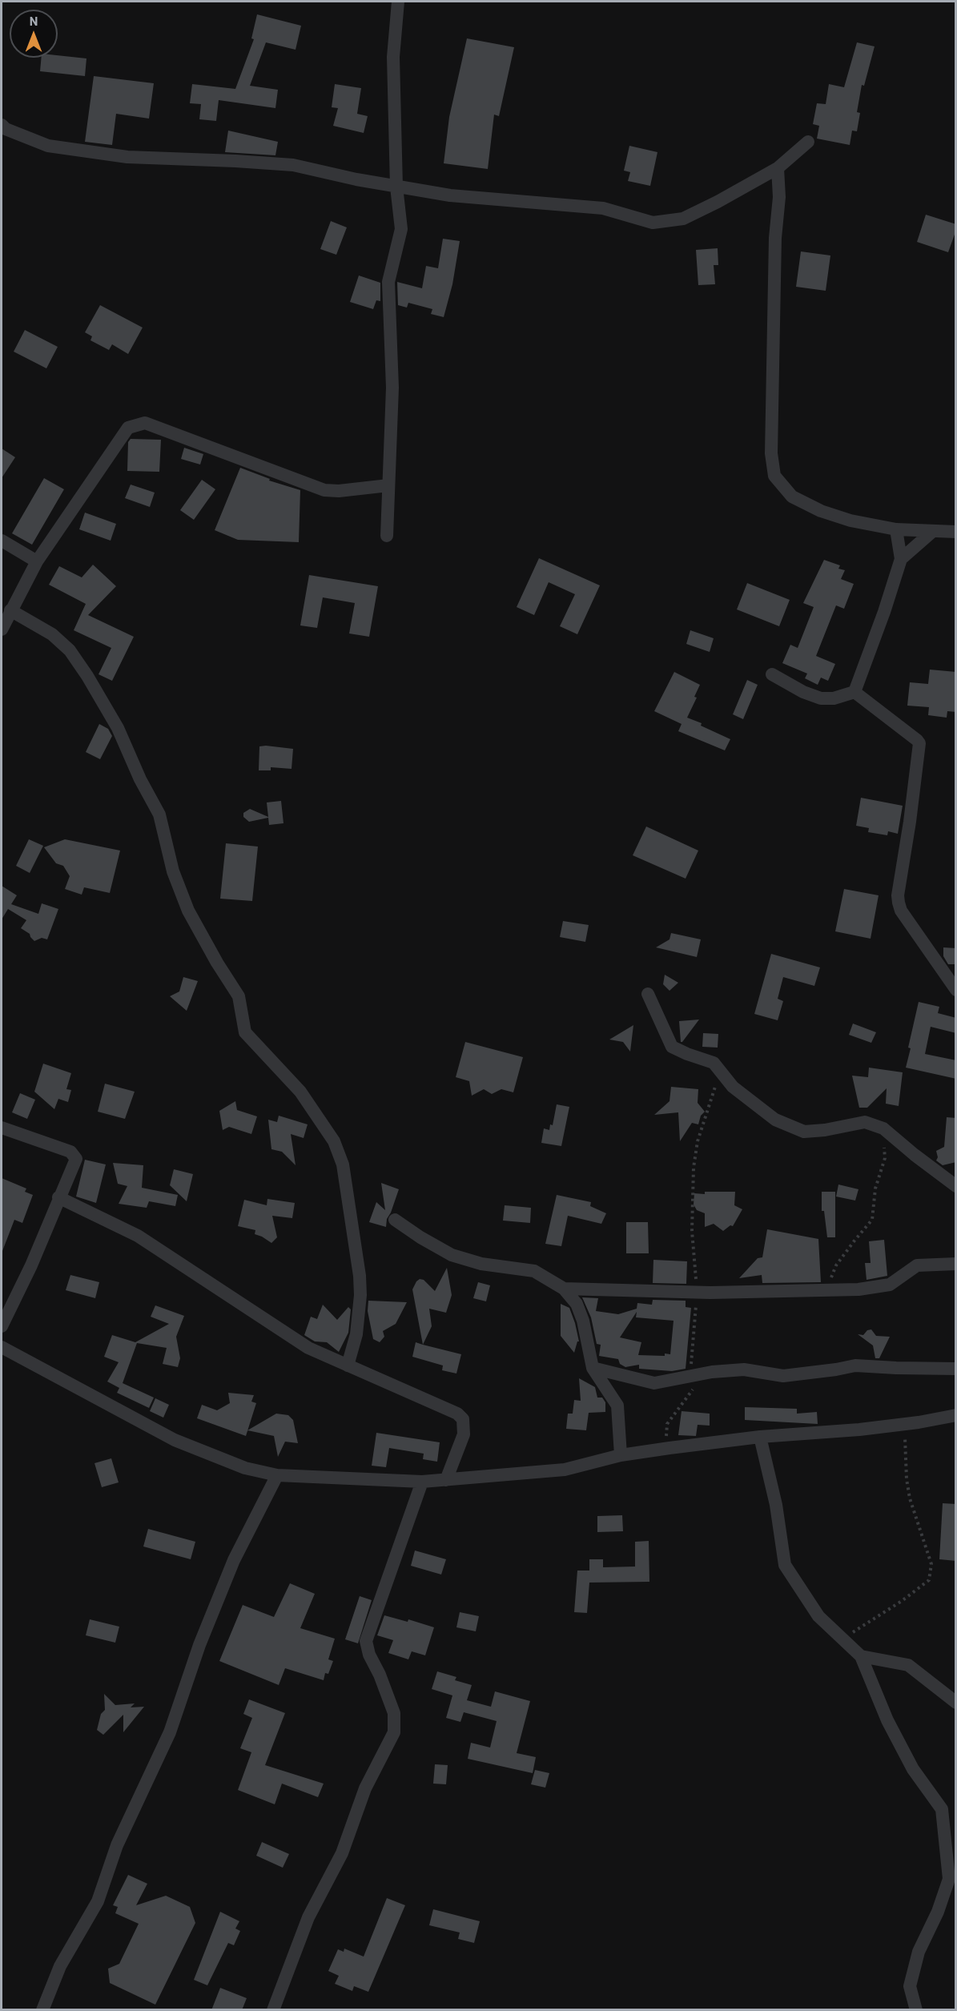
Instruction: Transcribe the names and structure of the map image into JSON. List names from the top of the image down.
{
  "north": "top"
}
